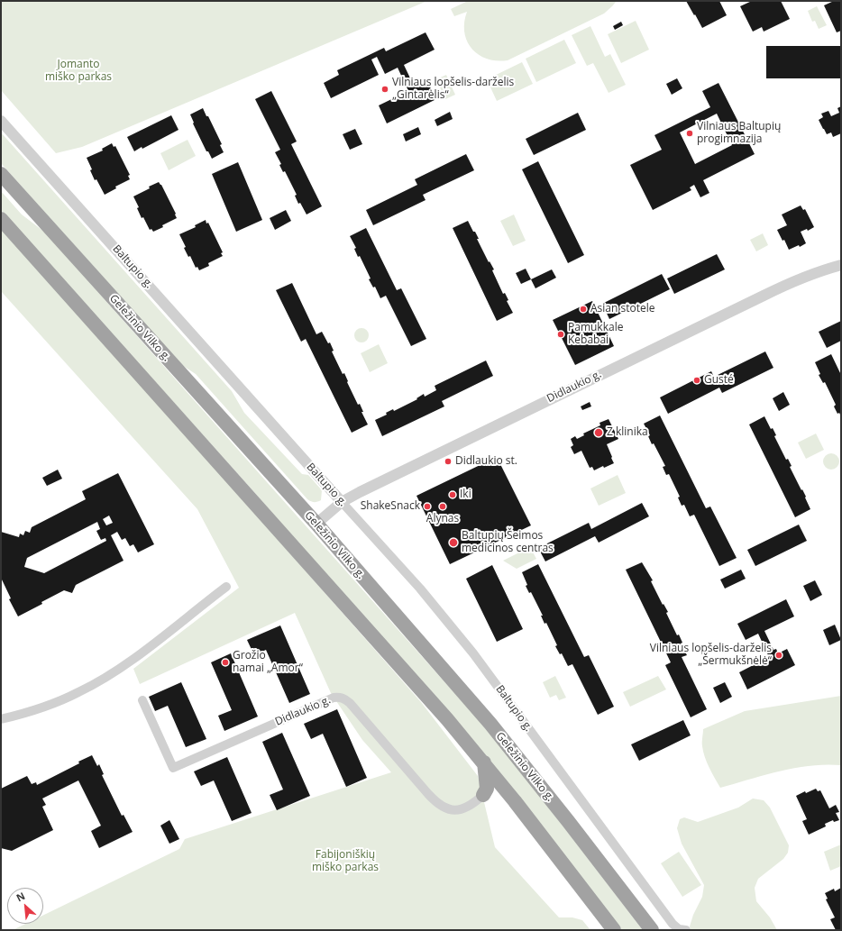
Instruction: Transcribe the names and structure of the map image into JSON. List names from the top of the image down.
{
  "streets": {
    "highway": ["Geležinio Vilko g."],
    "street": ["Baltupio g.", "Didlaukio g."]
  },
  "crossings": [
    ["Baltupio g.", "Didlaukio g."],
    ["Geležinio Vilko g.", "Didlaukio g."]
  ],
  "parks": ["Jomanto miško parkas", "Fabijoniškių miško parkas"],
  "places": [
    "Vilniaus lopšelis-darželis „Gintarėlis“",
    "Vilniaus Baltupių progimnazija",
    "Asian stotele",
    "Pamukkale Kebabai",
    "Gusté",
    "Z klinika",
    "Didlaukio st.",
    "Iki",
    "ShakeSnack",
    "Alynas",
    "Baltupių Šeimos medicinos centras",
    "Vilniaus lopšelis-darželis „Šermukšnėlė“",
    "Grožio namai „Amor“"
  ],
  "north": "top left"
}
